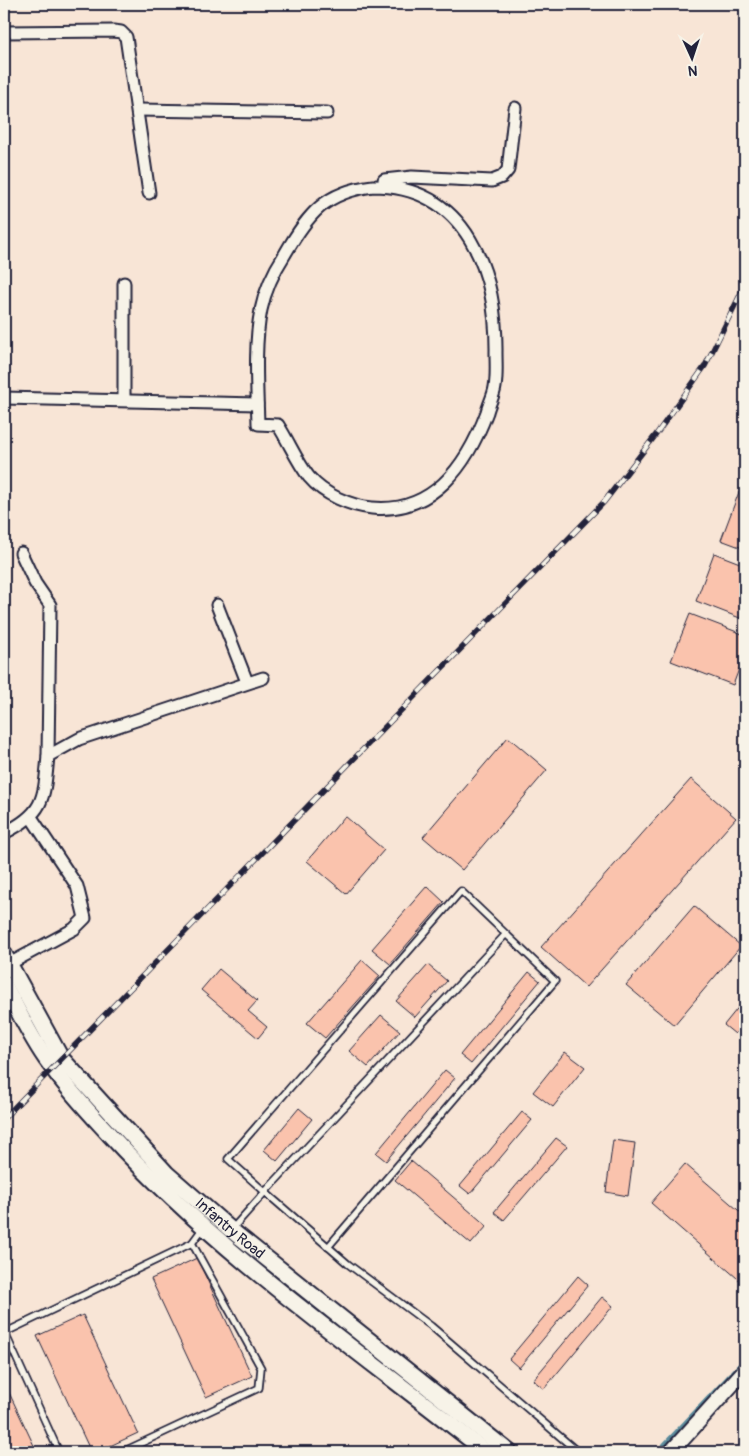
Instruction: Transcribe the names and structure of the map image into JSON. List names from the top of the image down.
{
  "streets": {
    "main road": ["Infantry Road"]
  },
  "north": "bottom"
}
